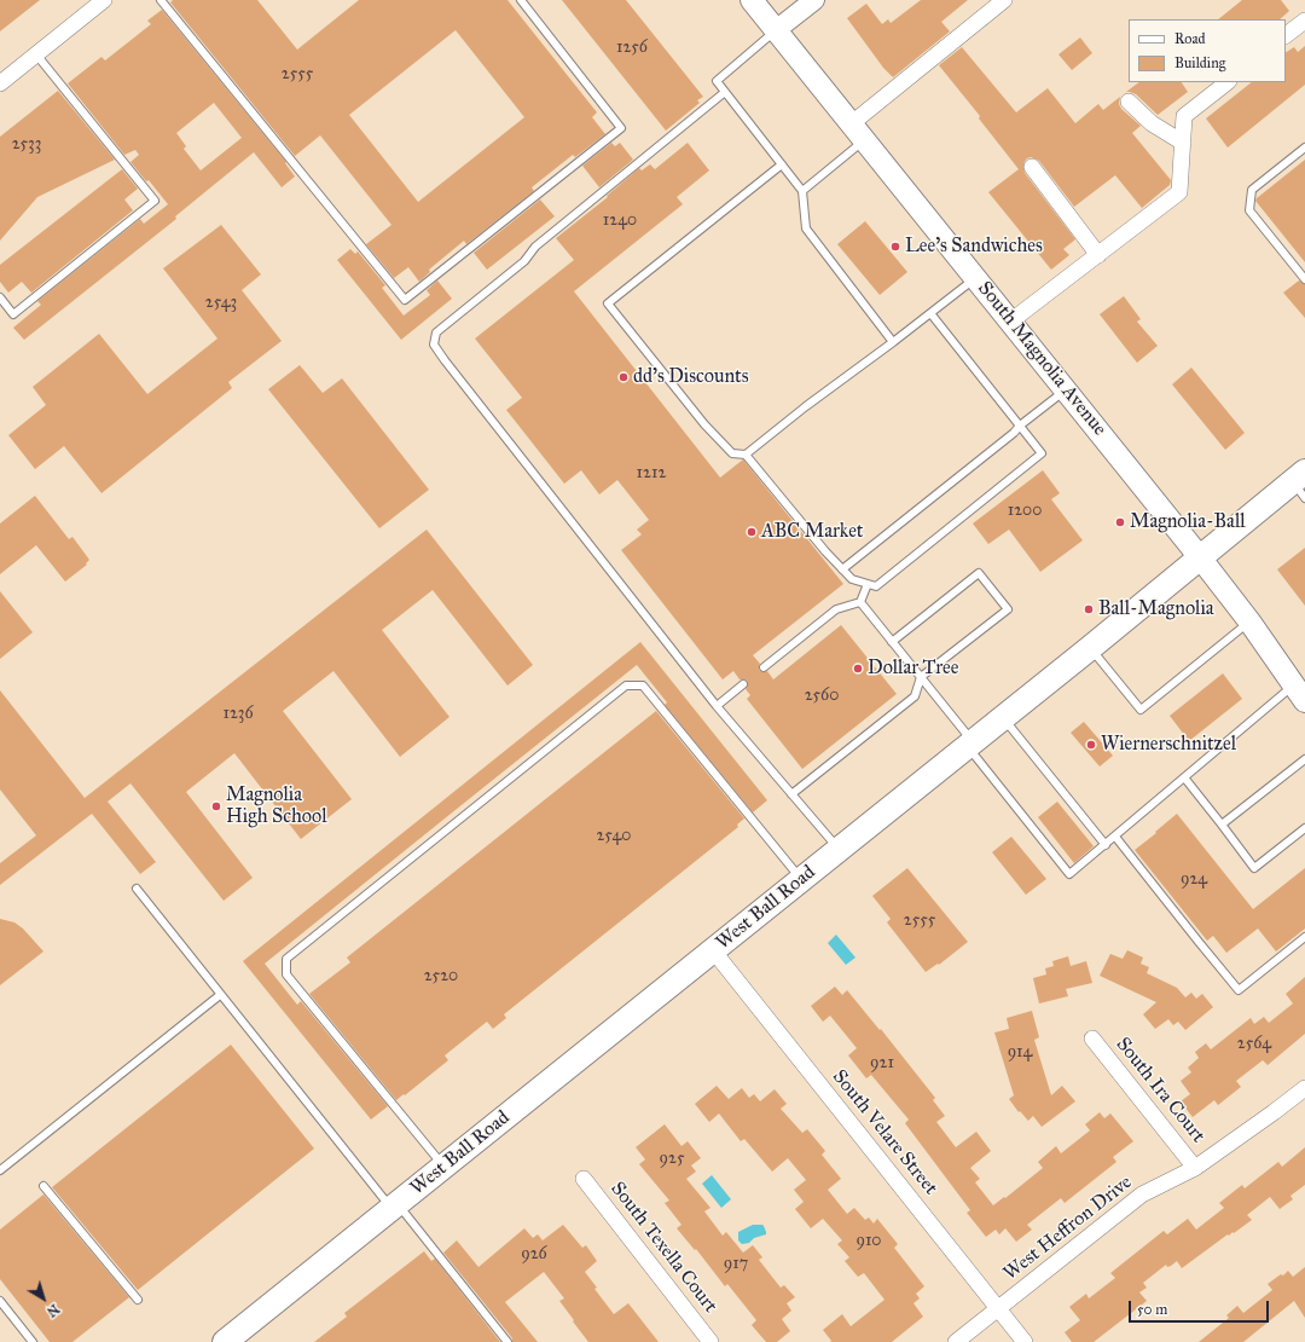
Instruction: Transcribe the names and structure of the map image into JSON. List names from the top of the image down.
{
  "streets": {
    "main road": ["South Magnolia Avenue", "West Ball Road"],
    "street": [
      "South Ira Court",
      "South Velare Street",
      "West Heffron Drive",
      "South Texella Court"
    ]
  },
  "crossings": [
    ["South Magnolia Avenue", "West Ball Road"],
    ["West Ball Road", "South Velare Street"],
    ["South Ira Court", "West Heffron Drive"],
    ["South Velare Street", "West Heffron Drive"]
  ],
  "places": [
    "Lee's Sandwiches",
    "dd's Discounts",
    "Magnolia-Ball",
    "ABC Market",
    "Ball-Magnolia",
    "Dollar Tree",
    "Wiernerschnitzel",
    "Magnolia High School"
  ],
  "house_numbers": [
    "1256",
    "2555",
    "2533",
    "1240",
    "2543",
    "1212",
    "1200",
    "2560",
    "1236",
    "2540",
    "924",
    "2555",
    "2520",
    "2564",
    "914",
    "921",
    "925",
    "910",
    "926",
    "917"
  ],
  "legend": ["Road", "Building"],
  "scale_bar": "50 m",
  "north": "bottom right"
}
